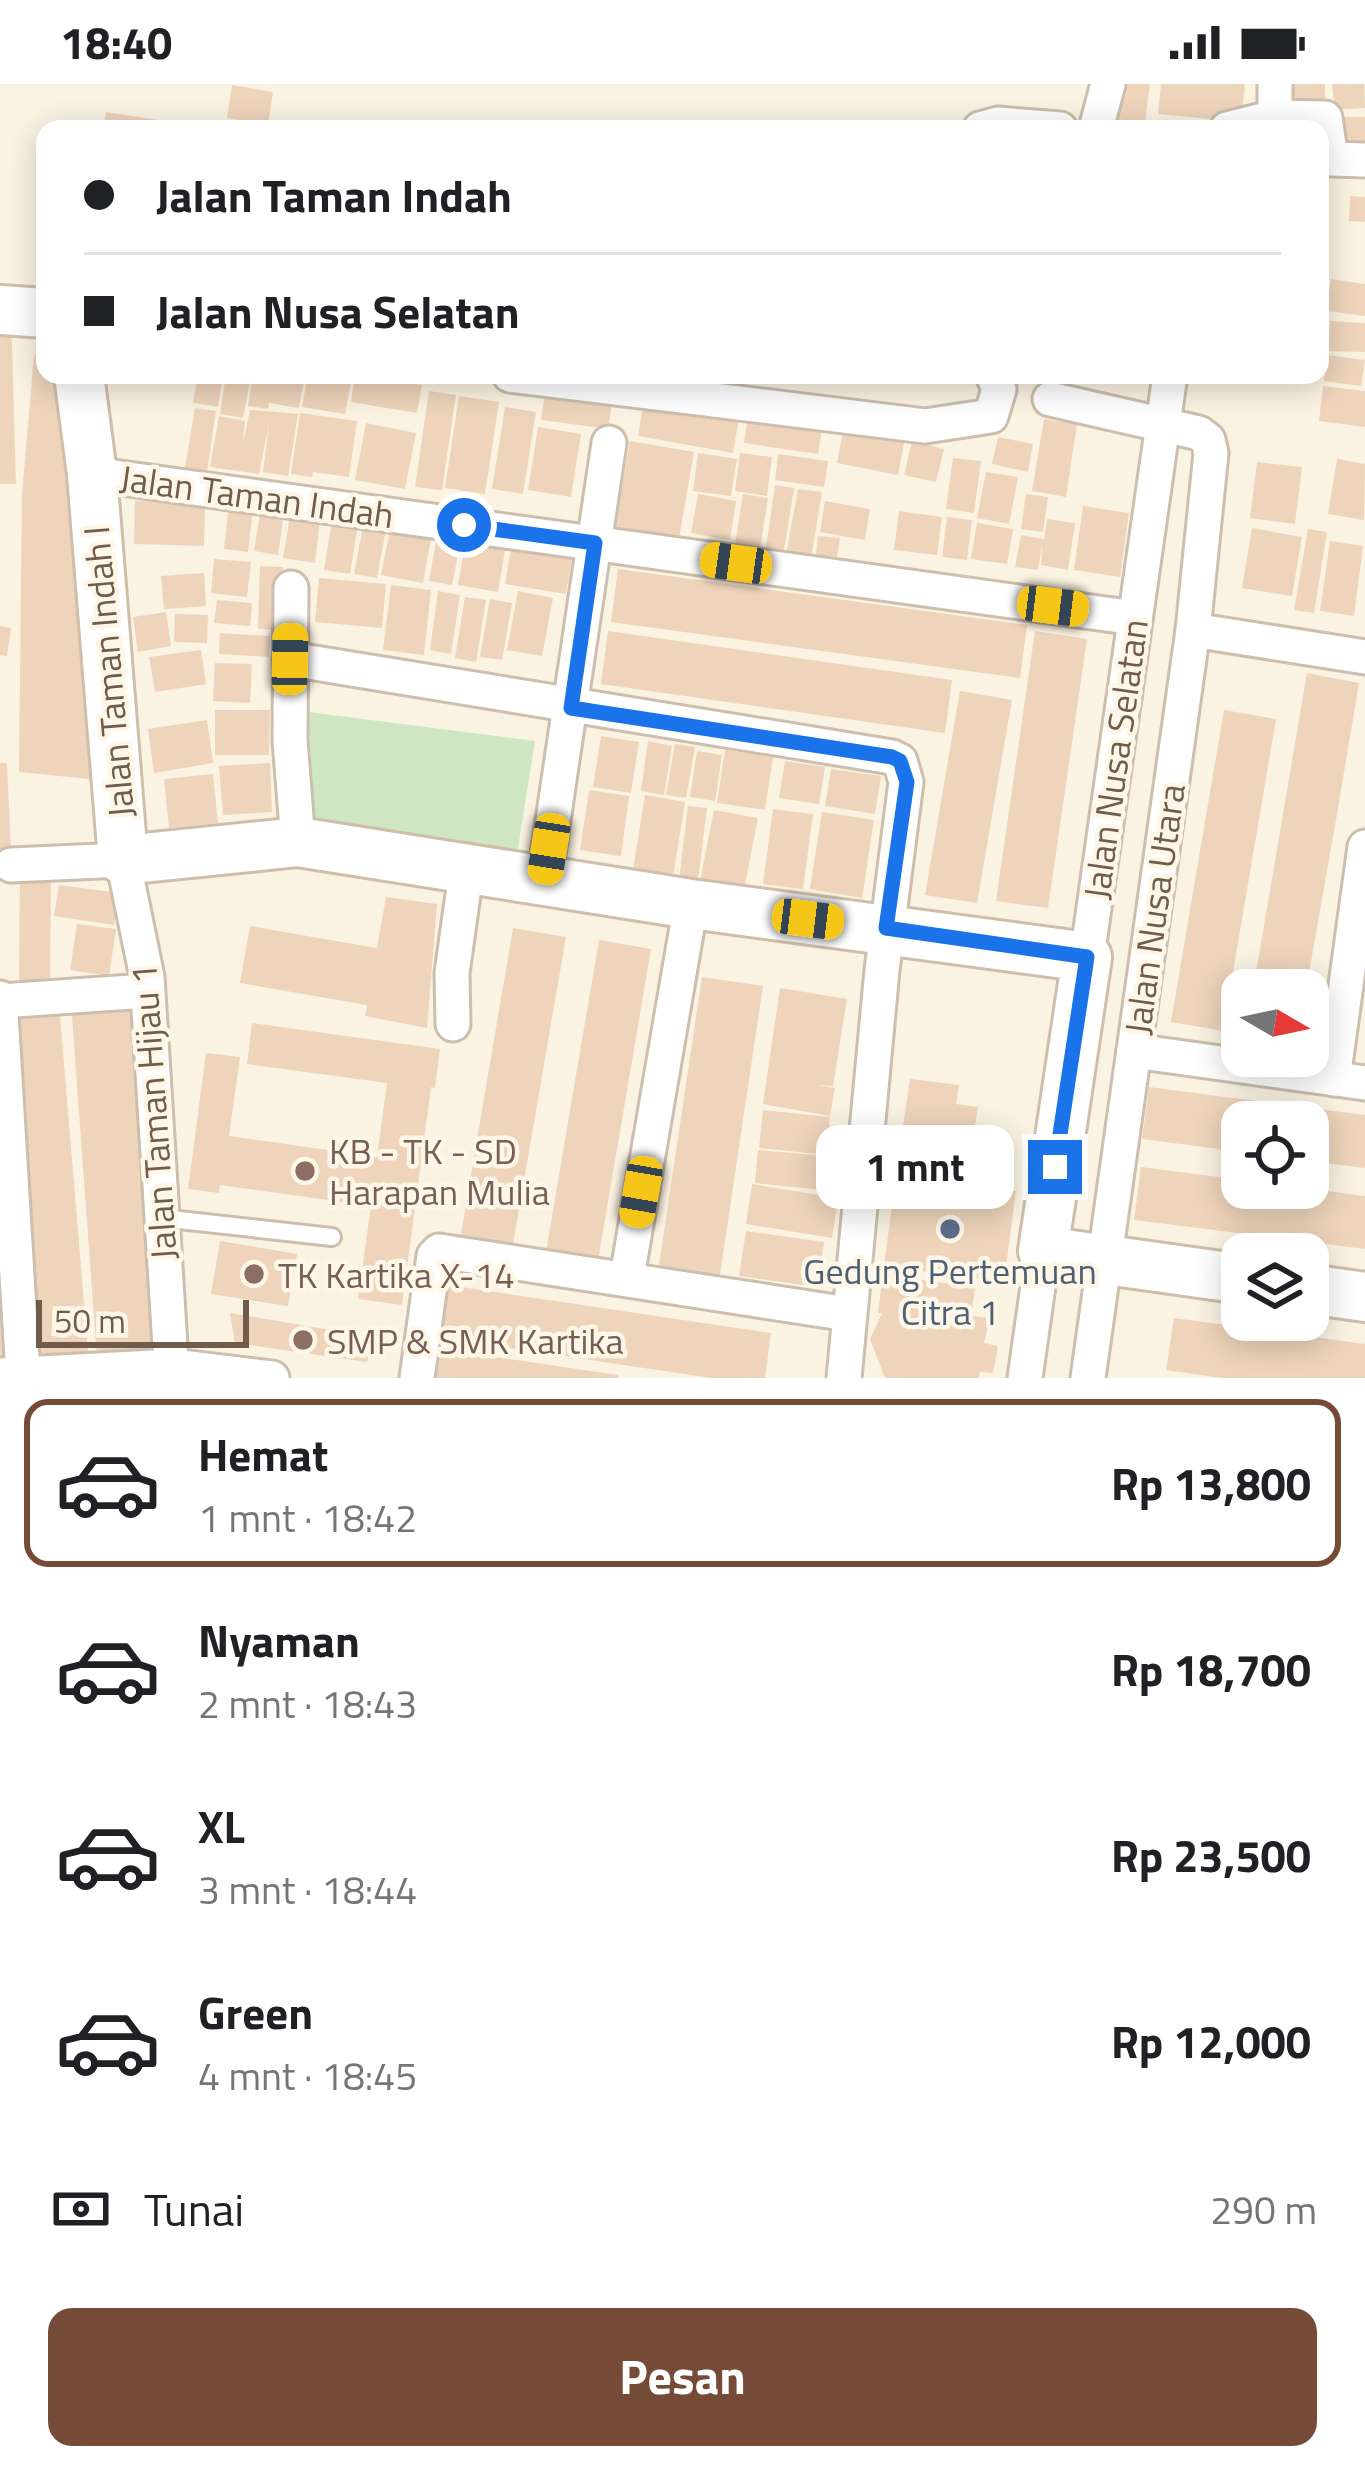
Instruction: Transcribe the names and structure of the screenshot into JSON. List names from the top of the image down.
{
  "streets": {
    "street": [
      "Jalan Taman Indah",
      "Jalan Taman Indah I",
      "Jalan Nusa Selatan",
      "Jalan Nusa Utara",
      "Jalan Taman Hijau 1"
    ]
  },
  "crossings": [
    ["Jalan Taman Indah", "Jalan Taman Indah I"],
    ["Jalan Taman Indah", "Jalan Nusa Selatan"],
    ["Jalan Taman Indah I", "Jalan Nusa Selatan"],
    ["Jalan Taman Indah I", "Jalan Taman Hijau 1"],
    ["Jalan Nusa Selatan", "Jalan Nusa Utara"]
  ],
  "places": [
    "KB - TK - SD Harapan Mulia",
    "Gedung Pertemuan Citra 1",
    "TK Kartika X-14",
    "SMP & SMK Kartika"
  ],
  "scale_bar": "50 m",
  "north": "right",
  "page": {
    "status": "18:40",
    "banner": ["Jalan Taman Indah", "Jalan Nusa Selatan"],
    "bubble": "1 mnt",
    "scale": "50 m",
    "list": [
      {
        "name": "Hemat",
        "note": "1 mnt · 18:42",
        "value": "Rp 13,800"
      },
      {
        "name": "Nyaman",
        "note": "2 mnt · 18:43",
        "value": "Rp 18,700"
      },
      {
        "name": "XL",
        "note": "3 mnt · 18:44",
        "value": "Rp 23,500"
      },
      {
        "name": "Green",
        "note": "4 mnt · 18:45",
        "value": "Rp 12,000"
      }
    ],
    "pay": ["Tunai", "290 m"],
    "buttons": "Pesan"
  }
}
